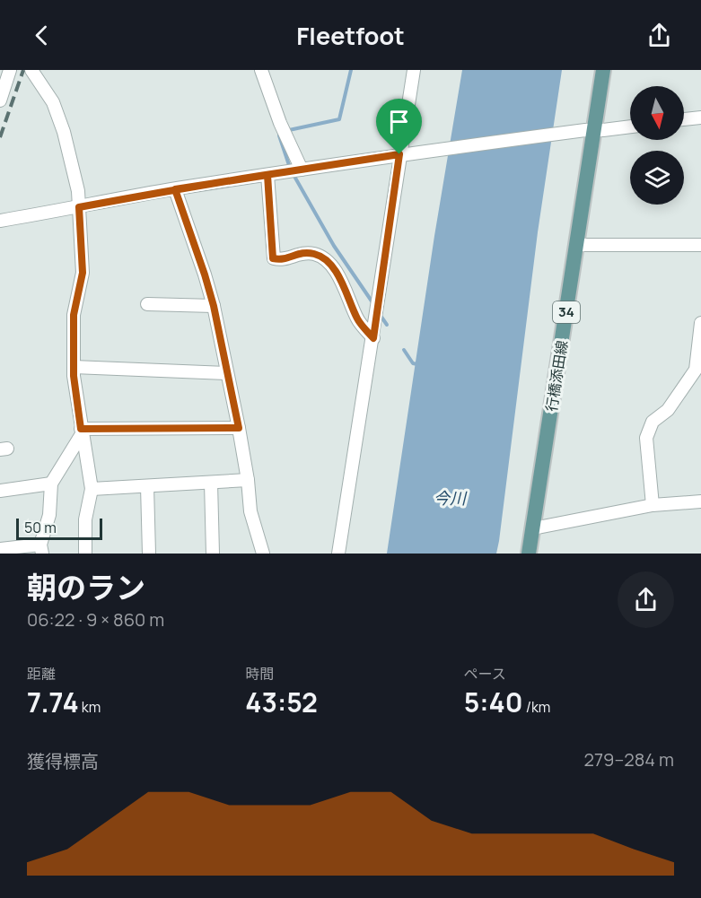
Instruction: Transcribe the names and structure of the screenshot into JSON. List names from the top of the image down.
{
  "streets": {
    "main road": ["34", "行橋添田線"]
  },
  "water": ["今川"],
  "scale_bar": "50 m",
  "north": "bottom",
  "page": {
    "header": "Fleetfoot",
    "scale": "50 m",
    "heading": ["朝のラン", "06:22 · 9 × 860 m"],
    "stats": [
      ["距離", "7.74 km"],
      ["時間", "43:52"],
      ["ペース", "5:40 /km"]
    ],
    "chart": ["獲得標高", "279–284 m"]
  }
}
